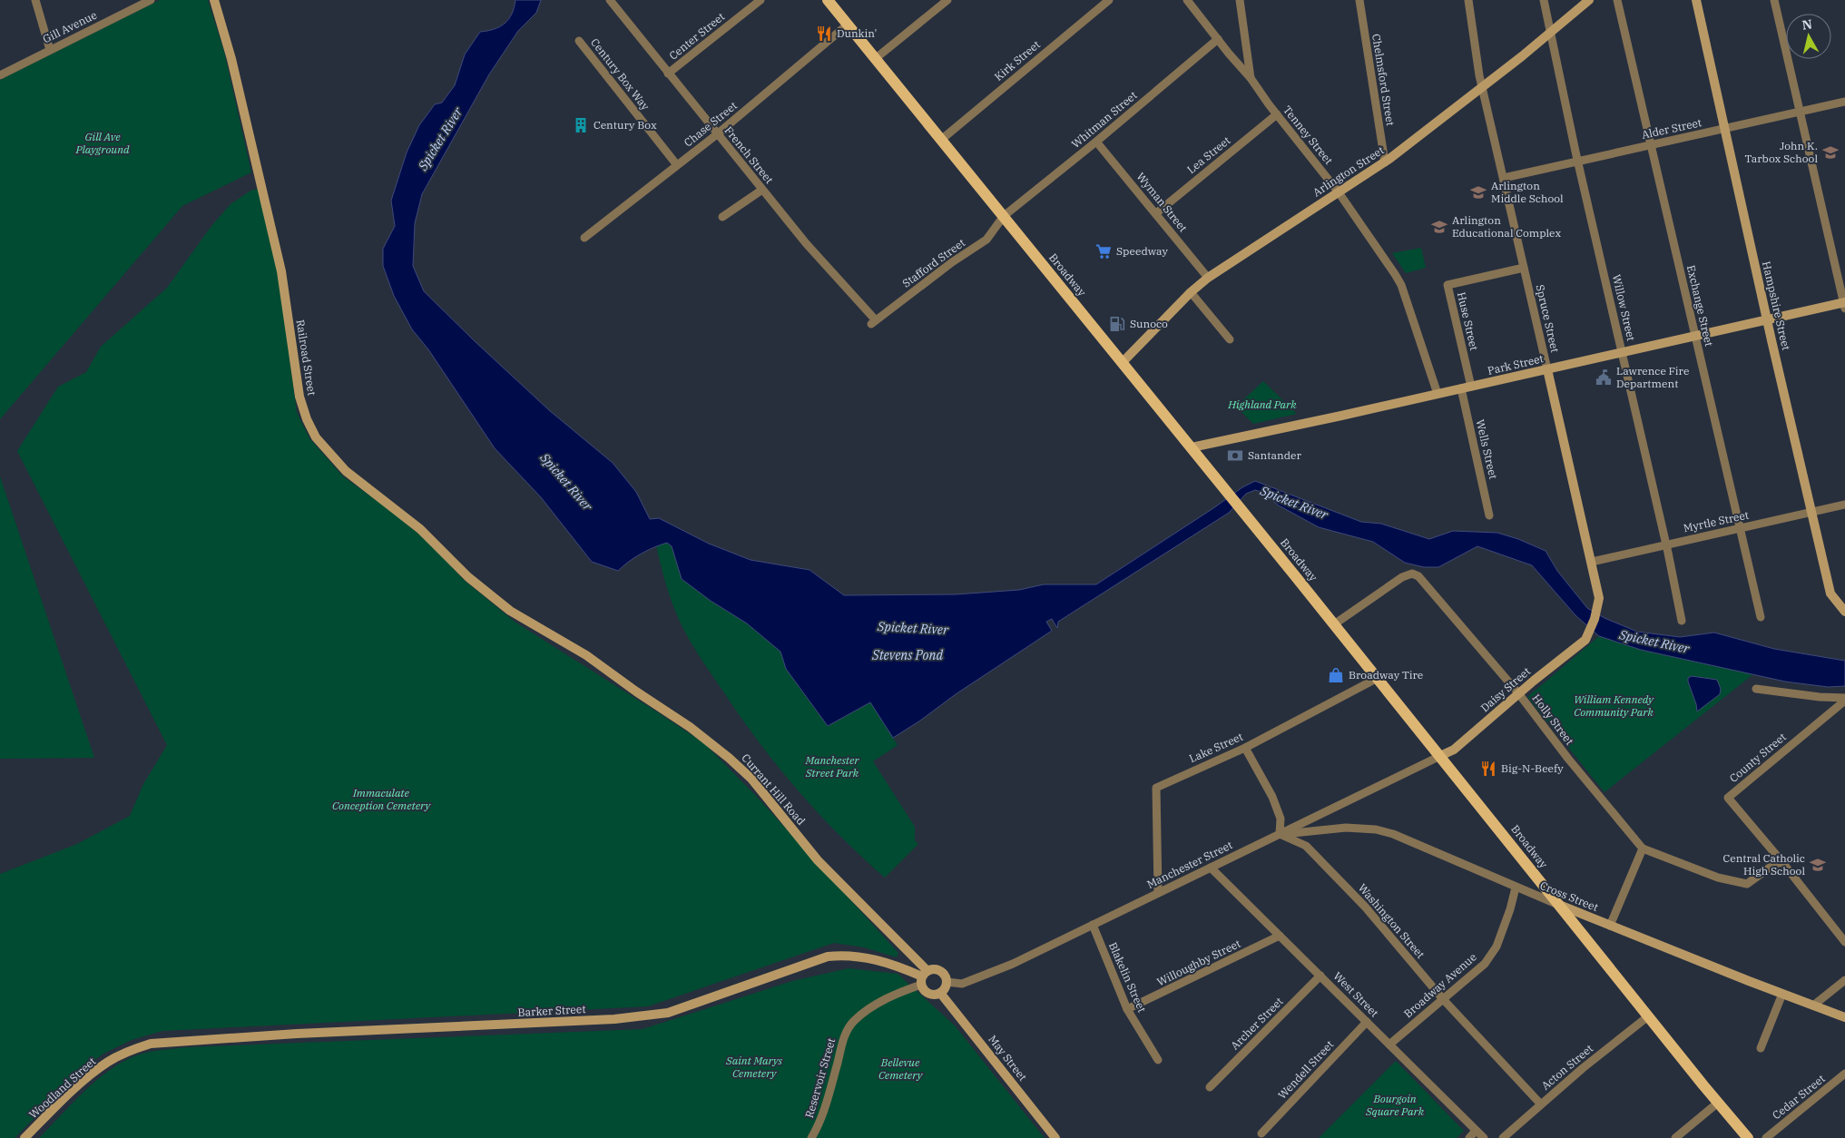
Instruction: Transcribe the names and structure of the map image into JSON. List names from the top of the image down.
{
  "streets": {
    "main road": [
      "Arlington Street",
      "Broadway",
      "Hampshire Street",
      "Spruce Street",
      "Railroad Street",
      "Park Street",
      "Daisy Street",
      "Currant Hill Road",
      "Cross Street",
      "Barker Street",
      "May Street",
      "Woodland Street"
    ],
    "street": [
      "Gill Avenue",
      "Center Street",
      "Kirk Street",
      "Century Box Way",
      "Chelmsford Street",
      "Whitman Street",
      "Chase Street",
      "Alder Street",
      "Tenney Street",
      "French Street",
      "Lea Street",
      "Wyman Street",
      "Stafford Street",
      "Exchange Street",
      "Willow Street",
      "Huse Street",
      "Wells Street",
      "Myrtle Street",
      "Holly Street",
      "Lake Street",
      "County Street",
      "Manchester Street",
      "Washington Street",
      "Willoughby Street",
      "Blakelin Street",
      "Broadway Avenue",
      "West Street",
      "Archer Street",
      "Acton Street",
      "Wendell Street",
      "Reservoir Street",
      "Cedar Street"
    ]
  },
  "crossings": [
    ["Center Street", "French Street"],
    ["Kirk Street", "Broadway"],
    ["Century Box Way", "Chase Street"],
    ["Chelmsford Street", "Arlington Street"],
    ["Whitman Street", "Tenney Street"],
    ["Whitman Street", "Wyman Street"],
    ["Whitman Street", "Stafford Street"],
    ["Whitman Street", "Broadway"],
    ["Chase Street", "French Street"],
    ["Chase Street", "Broadway"],
    ["Alder Street", "Exchange Street"],
    ["Alder Street", "Hampshire Street"],
    ["Alder Street", "Willow Street"],
    ["Alder Street", "Spruce Street"],
    ["Tenney Street", "Lea Street"],
    ["Tenney Street", "Arlington Street"],
    ["Tenney Street", "Park Street"],
    ["French Street", "Stafford Street"],
    ["Lea Street", "Wyman Street"],
    ["Arlington Street", "Wyman Street"],
    ["Arlington Street", "Broadway"],
    ["Arlington Street", "Willow Street"],
    ["Arlington Street", "Spruce Street"],
    ["Stafford Street", "Broadway"],
    ["Broadway", "Park Street"],
    ["Broadway", "Daisy Street"],
    ["Broadway", "Holly Street"],
    ["Broadway", "Lake Street"],
    ["Broadway", "Manchester Street"],
    ["Broadway", "Cross Street"],
    ["Broadway", "Acton Street"],
    ["Exchange Street", "Park Street"],
    ["Exchange Street", "Myrtle Street"],
    ["Hampshire Street", "Park Street"],
    ["Hampshire Street", "Myrtle Street"],
    ["Willow Street", "Park Street"],
    ["Willow Street", "Myrtle Street"],
    ["Spruce Street", "Huse Street"],
    ["Spruce Street", "Park Street"],
    ["Spruce Street", "Myrtle Street"],
    ["Spruce Street", "Daisy Street"],
    ["Huse Street", "Park Street"],
    ["Railroad Street", "Currant Hill Road"],
    ["Park Street", "Wells Street"],
    ["Daisy Street", "Holly Street"],
    ["Daisy Street", "Manchester Street"],
    ["Lake Street", "Manchester Street"],
    ["Currant Hill Road", "Manchester Street"],
    ["Currant Hill Road", "Barker Street"],
    ["Currant Hill Road", "May Street"],
    ["Currant Hill Road", "Reservoir Street"],
    ["Manchester Street", "Cross Street"],
    ["Manchester Street", "Washington Street"],
    ["Manchester Street", "Blakelin Street"],
    ["Manchester Street", "West Street"],
    ["Manchester Street", "Barker Street"],
    ["Manchester Street", "May Street"],
    ["Manchester Street", "Reservoir Street"],
    ["Cross Street", "Washington Street"],
    ["Cross Street", "Broadway Avenue"],
    ["Washington Street", "Broadway Avenue"],
    ["Washington Street", "Acton Street"],
    ["Willoughby Street", "Blakelin Street"],
    ["Willoughby Street", "West Street"],
    ["Broadway Avenue", "West Street"],
    ["West Street", "Archer Street"],
    ["West Street", "Wendell Street"],
    ["Barker Street", "May Street"],
    ["Barker Street", "Reservoir Street"],
    ["Barker Street", "Woodland Street"],
    ["May Street", "Reservoir Street"]
  ],
  "water": ["Spicket River", "Stevens Pond"],
  "parks": [
    "Gill Ave Playground",
    "Highland Park",
    "William Kennedy Community Park",
    "Manchester Street Park",
    "Immaculate Conception Cemetery",
    "Saint Marys Cemetery",
    "Bellevue Cemetery",
    "Bourgoin Square Park"
  ],
  "places": {
    "restaurant": ["Dunkin'", "Big-N-Beefy"],
    "building": ["Century Box"],
    "school or university": [
      "John K. Tarbox School",
      "Arlington Middle School",
      "Arlington Educational Complex",
      "Central Catholic High School"
    ],
    "supermarket": ["Speedway"],
    "fuel station": ["Sunoco"],
    "public building": ["Lawrence Fire Department"],
    "bank": ["Santander"],
    "shop": ["Broadway Tire"]
  },
  "north": "top"
}
